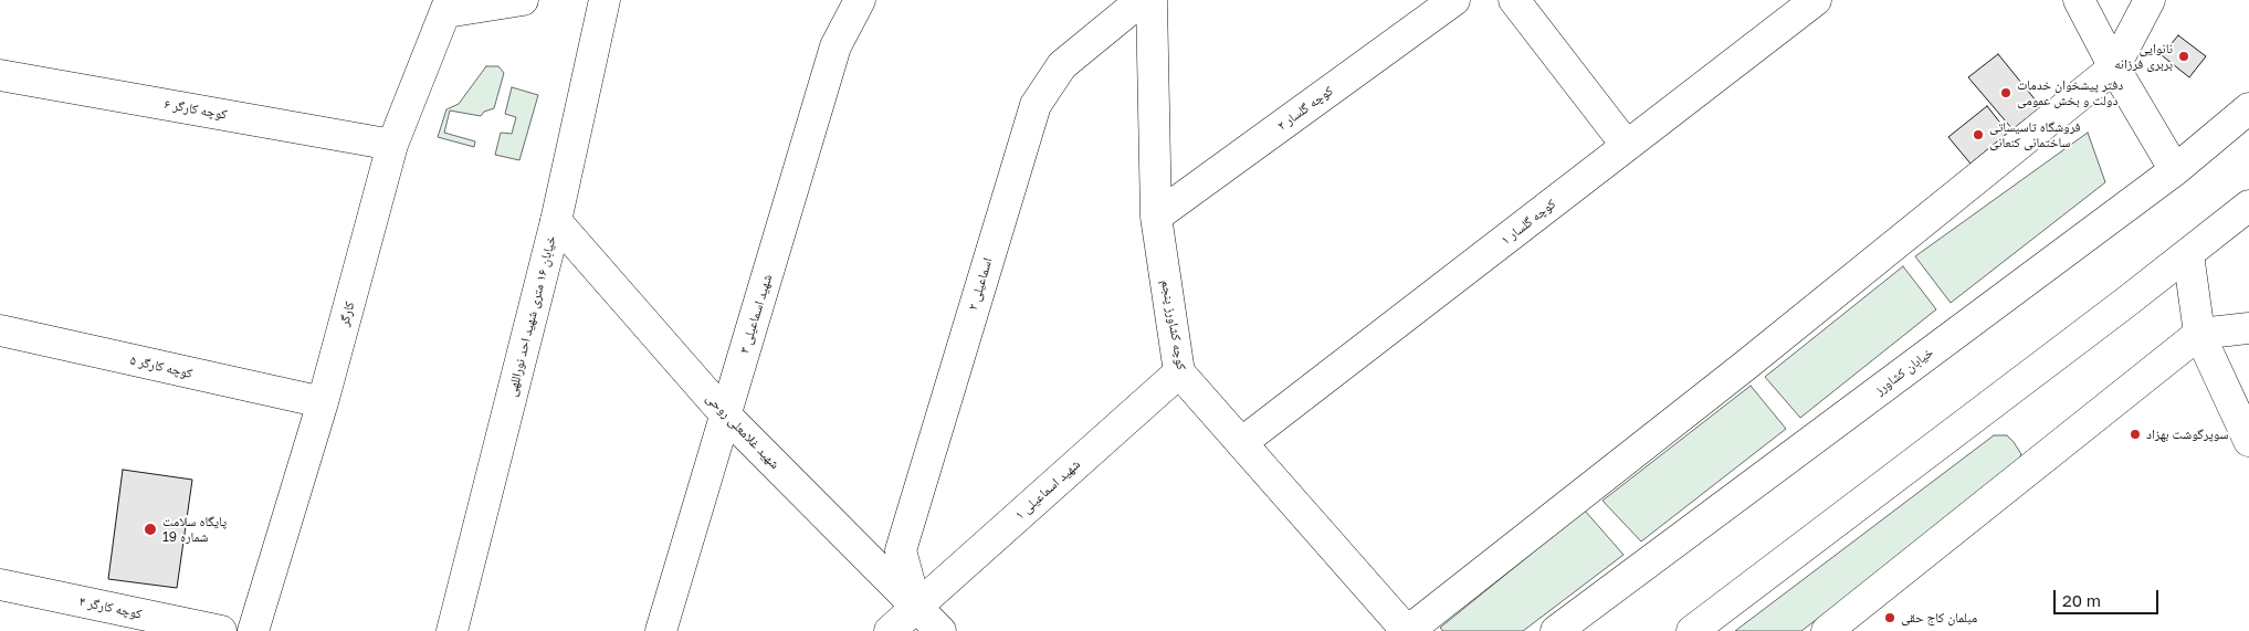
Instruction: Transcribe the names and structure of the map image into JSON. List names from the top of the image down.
{
  "streets": {
    "street": [
      "کوچه گلسار ۲",
      "کوچه کارگر ۶",
      "کوچه گلسار ۱",
      "اسماعیلی ۲",
      "کارگر",
      "شهید اسماعیلی ۳",
      "خیابان ۱۶ متری شهید احد نوراللهی",
      "کوچه کشاورز پنجم",
      "کوچه کارگر ۵",
      "خیابان کشاورز",
      "شهید غلامعلی روحی",
      "شهید اسماعیلی ۱",
      "کوچه کارگر ۴"
    ]
  },
  "crossings": [
    ["کوچه گلسار ۲", "کوچه کشاورز پنجم"],
    ["کوچه کارگر ۶", "کارگر"],
    ["کوچه گلسار ۱", "کوچه کشاورز پنجم"],
    ["اسماعیلی ۲", "شهید غلامعلی روحی"],
    ["اسماعیلی ۲", "شهید اسماعیلی ۱"],
    ["کارگر", "کوچه کارگر ۵"],
    ["شهید اسماعیلی ۳", "شهید غلامعلی روحی"],
    ["خیابان ۱۶ متری شهید احد نوراللهی", "شهید غلامعلی روحی"],
    ["کوچه کشاورز پنجم", "شهید اسماعیلی ۱"],
    ["شهید غلامعلی روحی", "شهید اسماعیلی ۱"]
  ],
  "places": [
    "نانوایی بربری فرزانه",
    "دفتر پیشخوان خدمات دولت و بخش عمومی",
    "فروشگاه تاسیساتی ساختمانی کنعانی",
    "سوپرگوشت بهزاد",
    "پایگاه سلامت شماره 19",
    "مبلمان کاج حقی"
  ],
  "scale_bar": "20 m"
}
